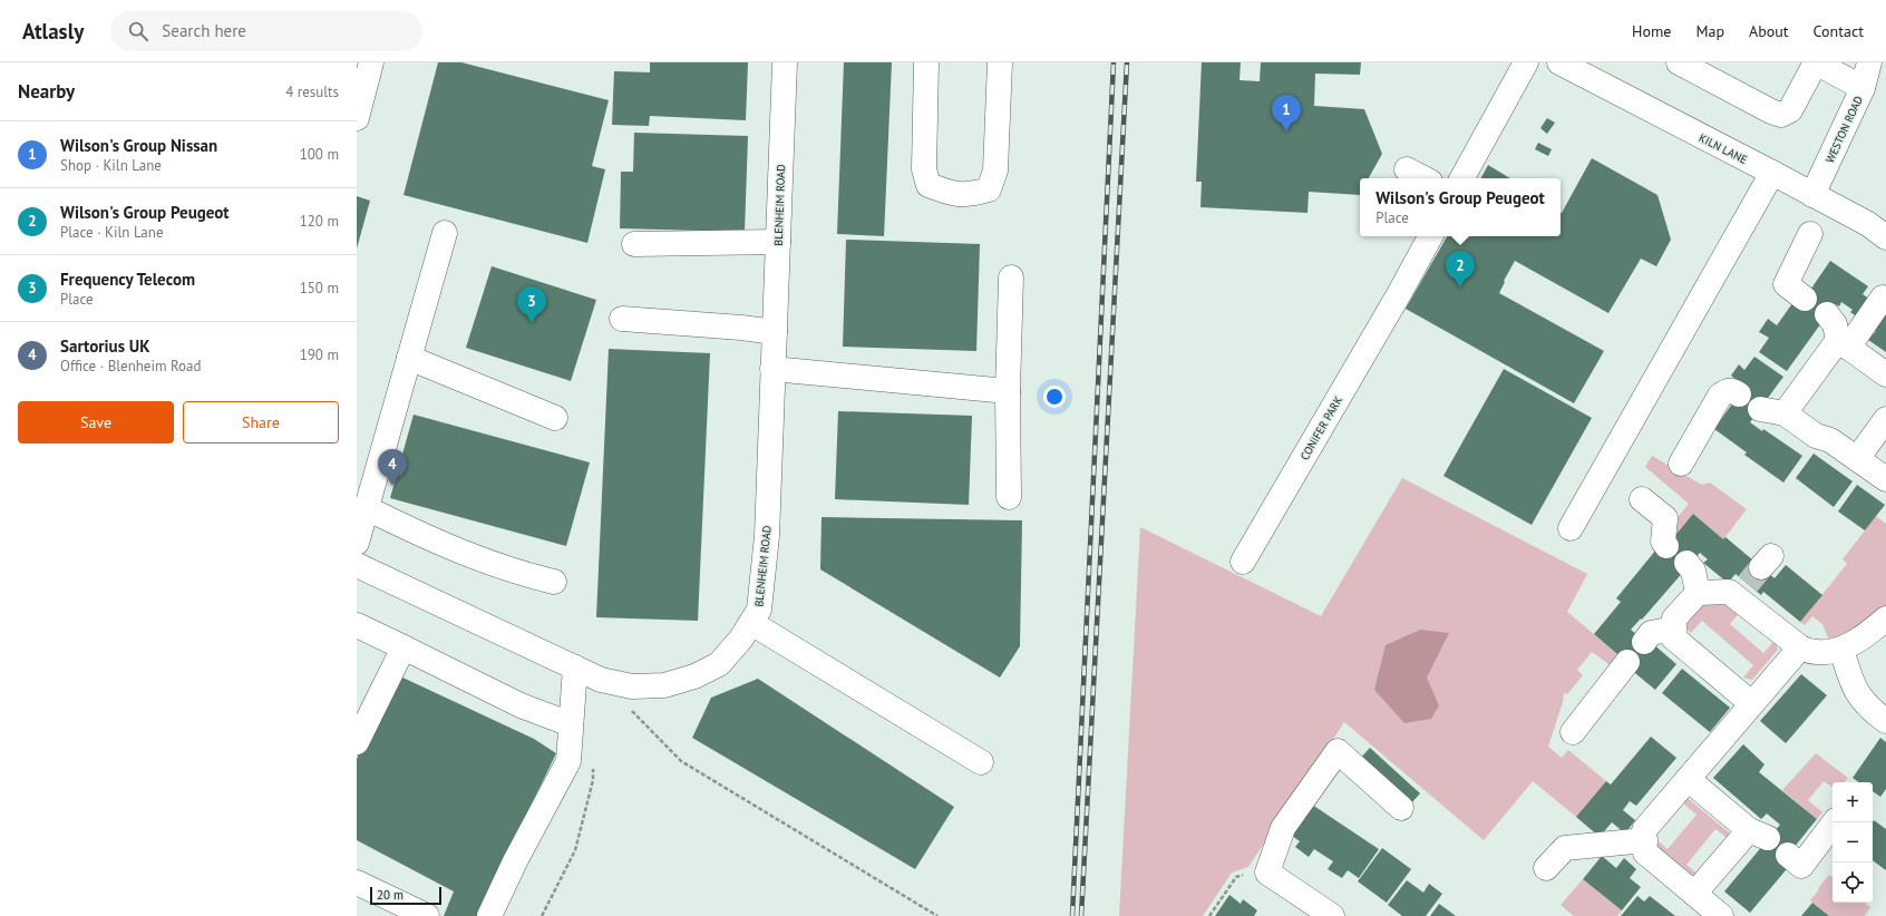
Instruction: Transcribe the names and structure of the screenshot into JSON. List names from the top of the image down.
{
  "streets": {
    "street": [
      "WESTON ROAD",
      "KILN LANE",
      "BLENHEIM ROAD",
      "CONIFER PARK"
    ]
  },
  "crossings": [
    ["WESTON ROAD", "KILN LANE"]
  ],
  "scale_bar": "20 m",
  "page": {
    "header": "Atlasly",
    "search": "Search here",
    "nav": [
      "Home",
      "Map",
      "About",
      "Contact"
    ],
    "heading": ["Nearby", "4 results"],
    "pins": [
      "1",
      "2",
      "3",
      "4"
    ],
    "list": [
      {
        "mark": "1",
        "name": "Wilson's Group Nissan",
        "note": "Shop · Kiln Lane",
        "value": "100 m"
      },
      {
        "mark": "2",
        "name": "Wilson's Group Peugeot",
        "note": "Place · Kiln Lane",
        "value": "120 m"
      },
      {
        "mark": "3",
        "name": "Frequency Telecom",
        "note": "Place",
        "value": "150 m"
      },
      {
        "mark": "4",
        "name": "Sartorius UK",
        "note": "Office · Blenheim Road",
        "value": "190 m"
      }
    ],
    "popup": ["Wilson's Group Peugeot", "Place"],
    "buttons": ["Save", "Share"],
    "map_buttons": ["+", "−"],
    "scale": "20 m"
  }
}
